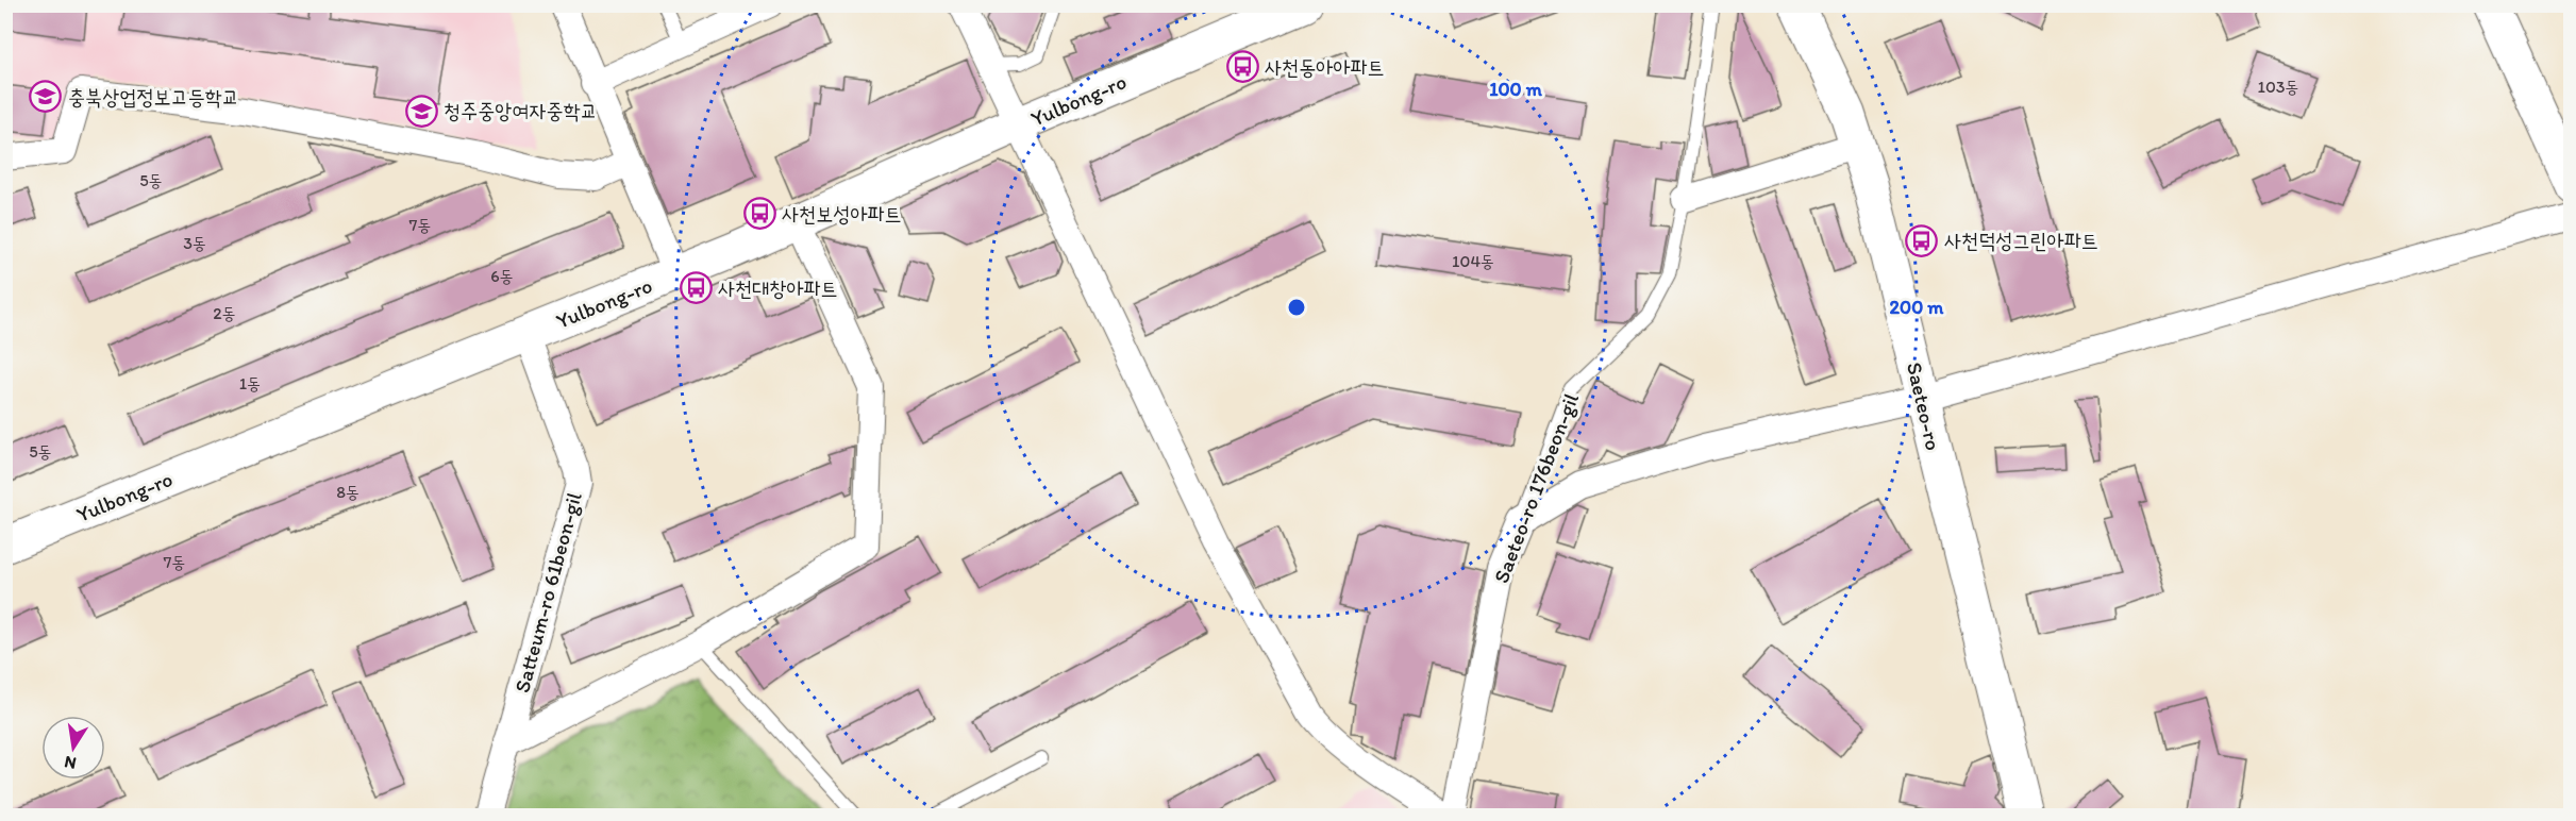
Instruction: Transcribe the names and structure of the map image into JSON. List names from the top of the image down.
{
  "streets": {
    "street": [
      "Yulbong-ro",
      "Saeteo-ro",
      "Saeteo-ro 176beon-gil",
      "Satteum-ro 61beon-gil"
    ]
  },
  "crossings": [
    ["Yulbong-ro", "Satteum-ro 61beon-gil"]
  ],
  "places": {
    "bus stop": [
      "사천동아아파트",
      "사천보성아파트",
      "사천덕성그린아파트",
      "사천대창아파트"
    ],
    "school or university": ["충북상업정보고등학교", "청주중앙여자중학교"]
  },
  "house_numbers": [
    "103동",
    "5동",
    "7동",
    "3동",
    "104동",
    "6동",
    "2동",
    "1동",
    "5동",
    "8동",
    "7동"
  ],
  "north": "bottom",
  "rings": ["100 m", "200 m"]
}
